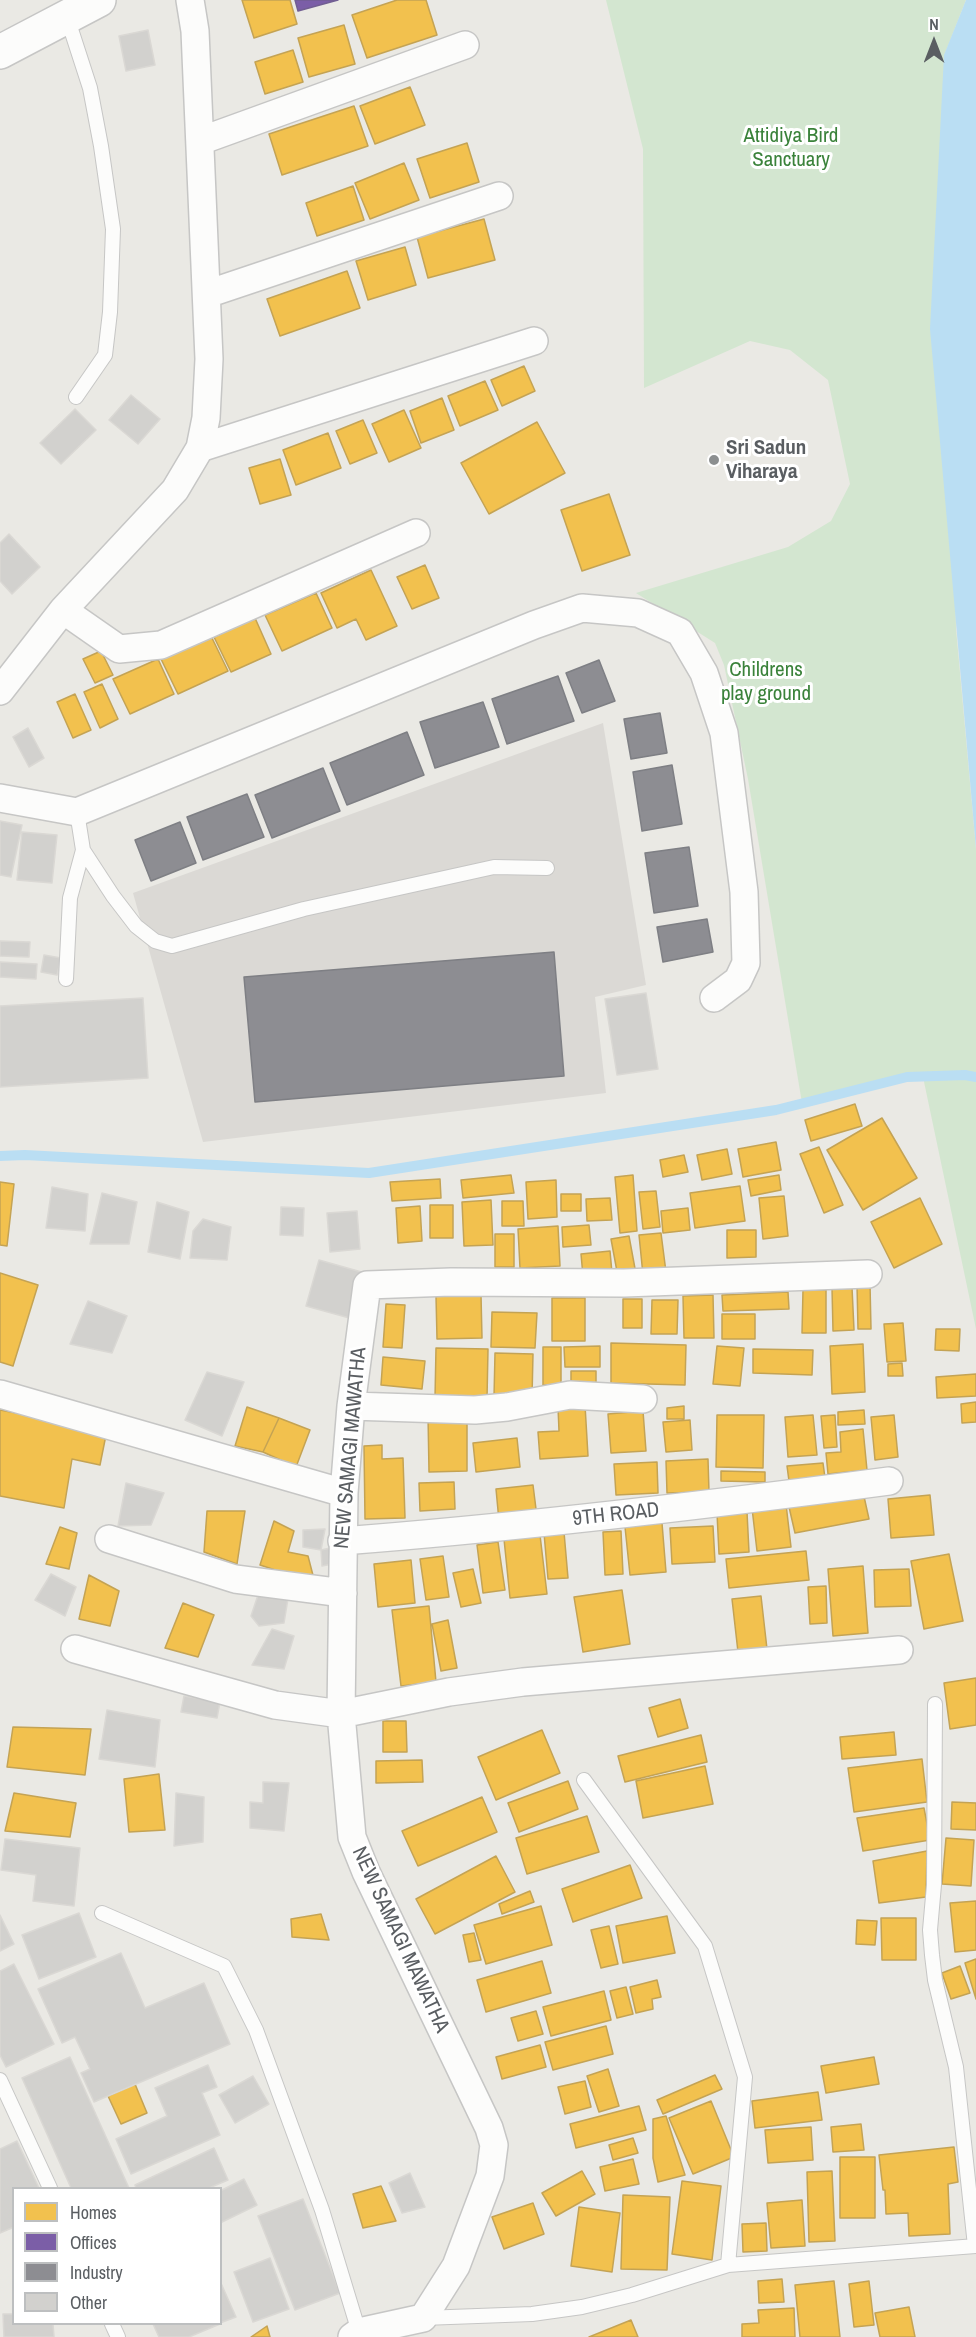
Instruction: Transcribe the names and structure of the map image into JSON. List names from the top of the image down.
{
  "streets": {
    "street": ["NEW SAMAGI MAWATHA", "9TH ROAD"]
  },
  "crossings": [
    ["NEW SAMAGI MAWATHA", "9TH ROAD"]
  ],
  "parks": ["Attidiya Bird Sanctuary", "Childrens play ground"],
  "places": ["Sri Sadun Viharaya"],
  "legend": [
    "Homes",
    "Offices",
    "Industry",
    "Other"
  ],
  "north": "top"
}
